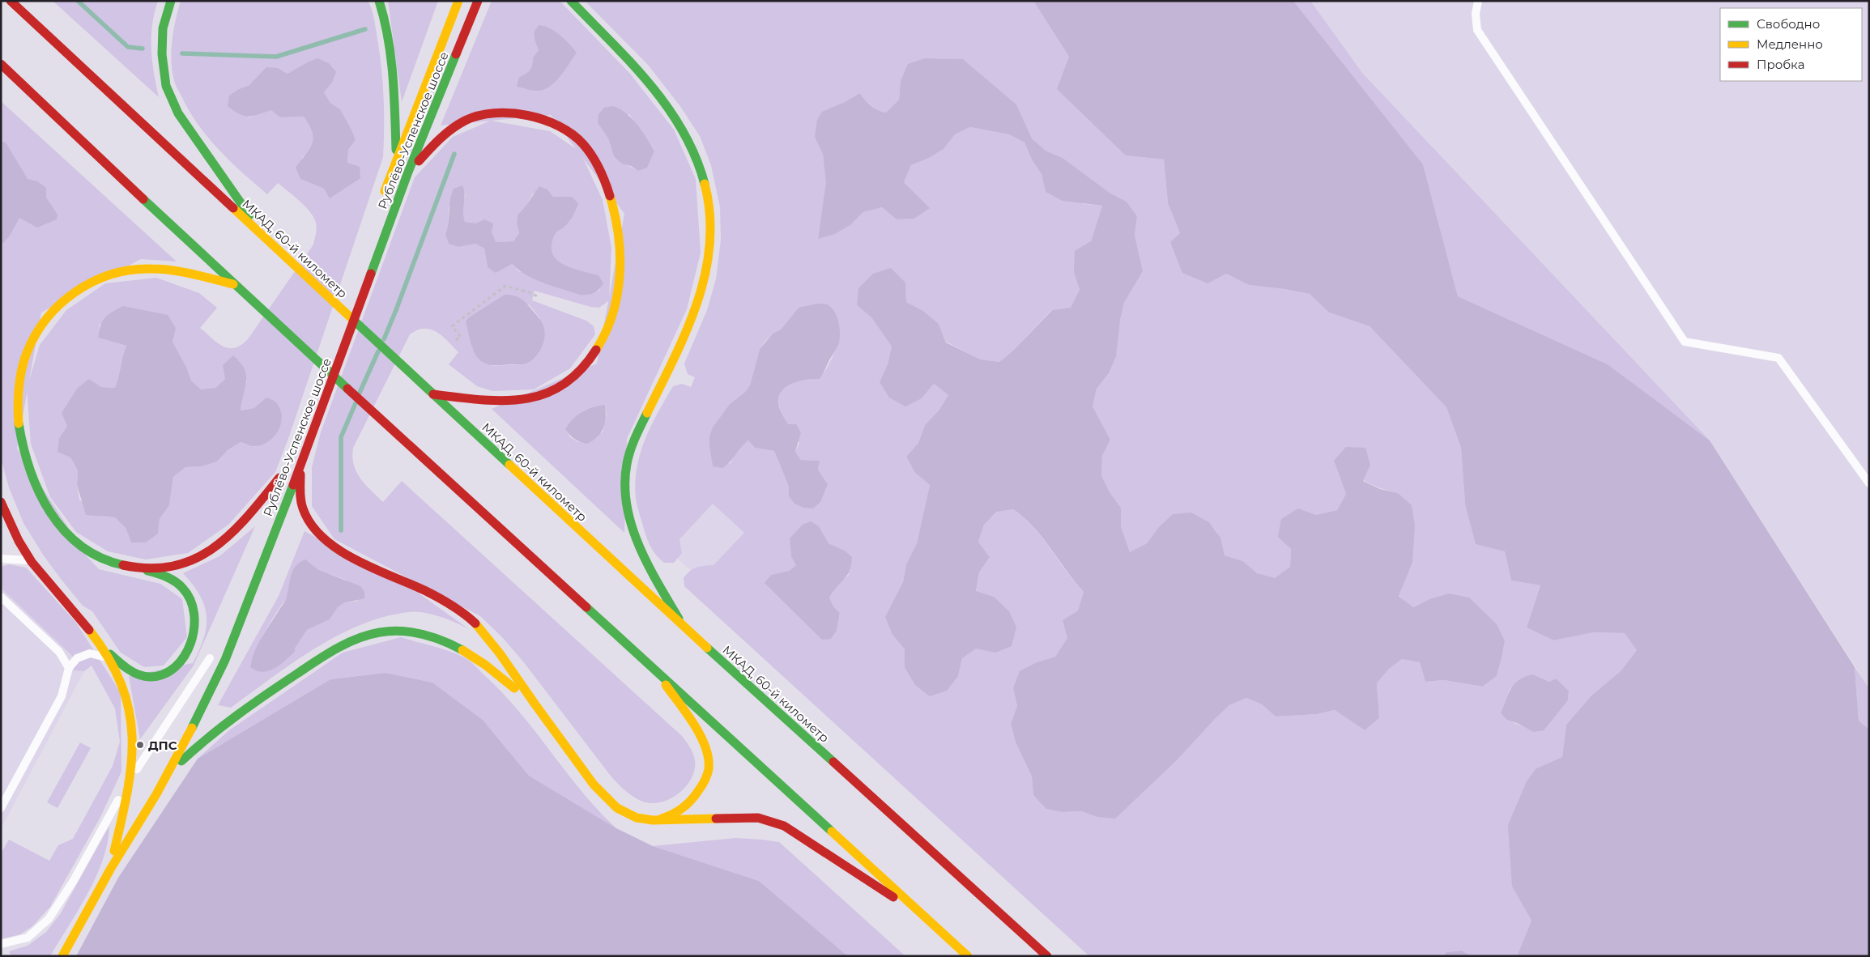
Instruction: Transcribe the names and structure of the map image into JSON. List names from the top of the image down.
{
  "streets": {
    "main road": ["Рублёво-Успенское шоссе", "МКАД, 60-й километр"]
  },
  "places": ["ДПС"],
  "legend": ["Свободно", "Медленно", "Пробка"]
}
